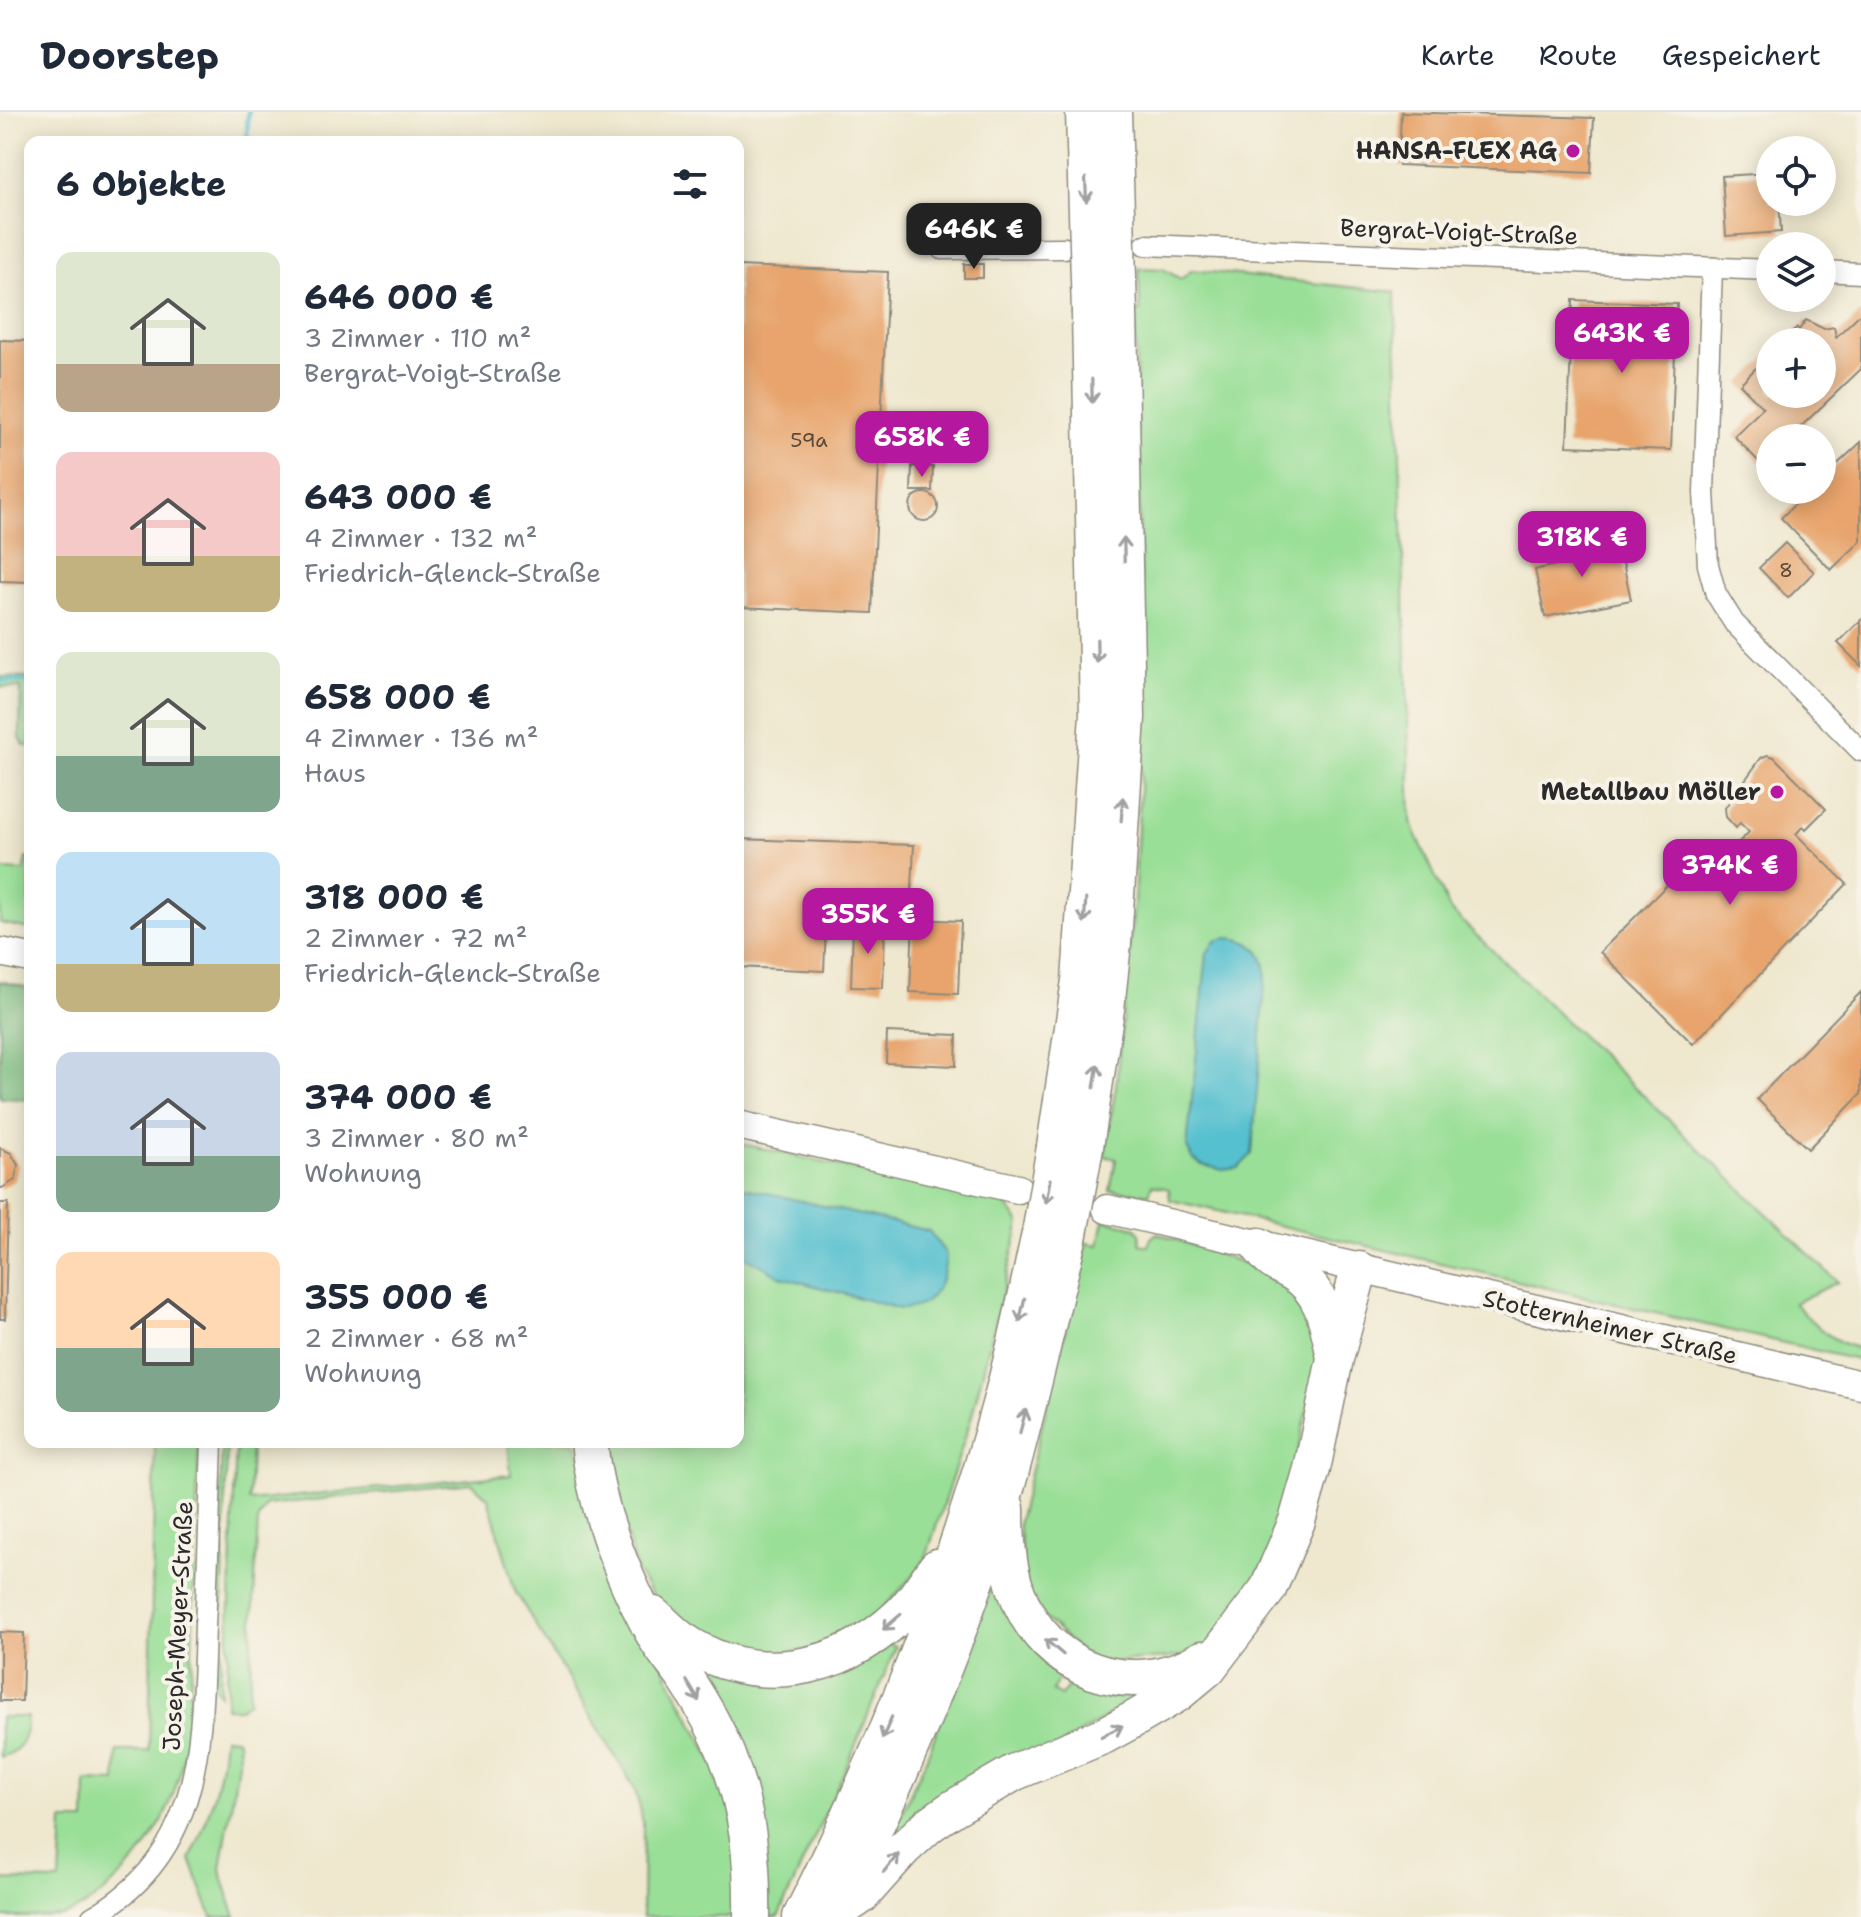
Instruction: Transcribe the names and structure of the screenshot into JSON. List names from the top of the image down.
{
  "streets": {
    "main road": ["Stotternheimer Straße"],
    "street": ["Bergrat-Voigt-Straße", "Joseph-Meyer-Straße"]
  },
  "places": ["HANSA-FLEX AG", "Metallbau Möller"],
  "house_numbers": ["59a", "8"],
  "page": {
    "header": "Doorstep",
    "nav": ["Karte", "Route", "Gespeichert"],
    "map_buttons": ["+", "−"],
    "heading": "6 Objekte",
    "price": [
      "646K €",
      "643K €",
      "658K €",
      "318K €",
      "374K €",
      "355K €"
    ],
    "list": [
      {
        "name": "646 000 €",
        "note": "3 Zimmer · 110 m² · Bergrat-Voigt-Straße"
      },
      {
        "name": "643 000 €",
        "note": "4 Zimmer · 132 m² · Friedrich-Glenck-Straße"
      },
      {
        "name": "658 000 €",
        "note": "4 Zimmer · 136 m² · Haus"
      },
      {
        "name": "318 000 €",
        "note": "2 Zimmer · 72 m² · Friedrich-Glenck-Straße"
      },
      {
        "name": "374 000 €",
        "note": "3 Zimmer · 80 m² · Wohnung"
      },
      {
        "name": "355 000 €",
        "note": "2 Zimmer · 68 m² · Wohnung"
      }
    ]
  }
}
